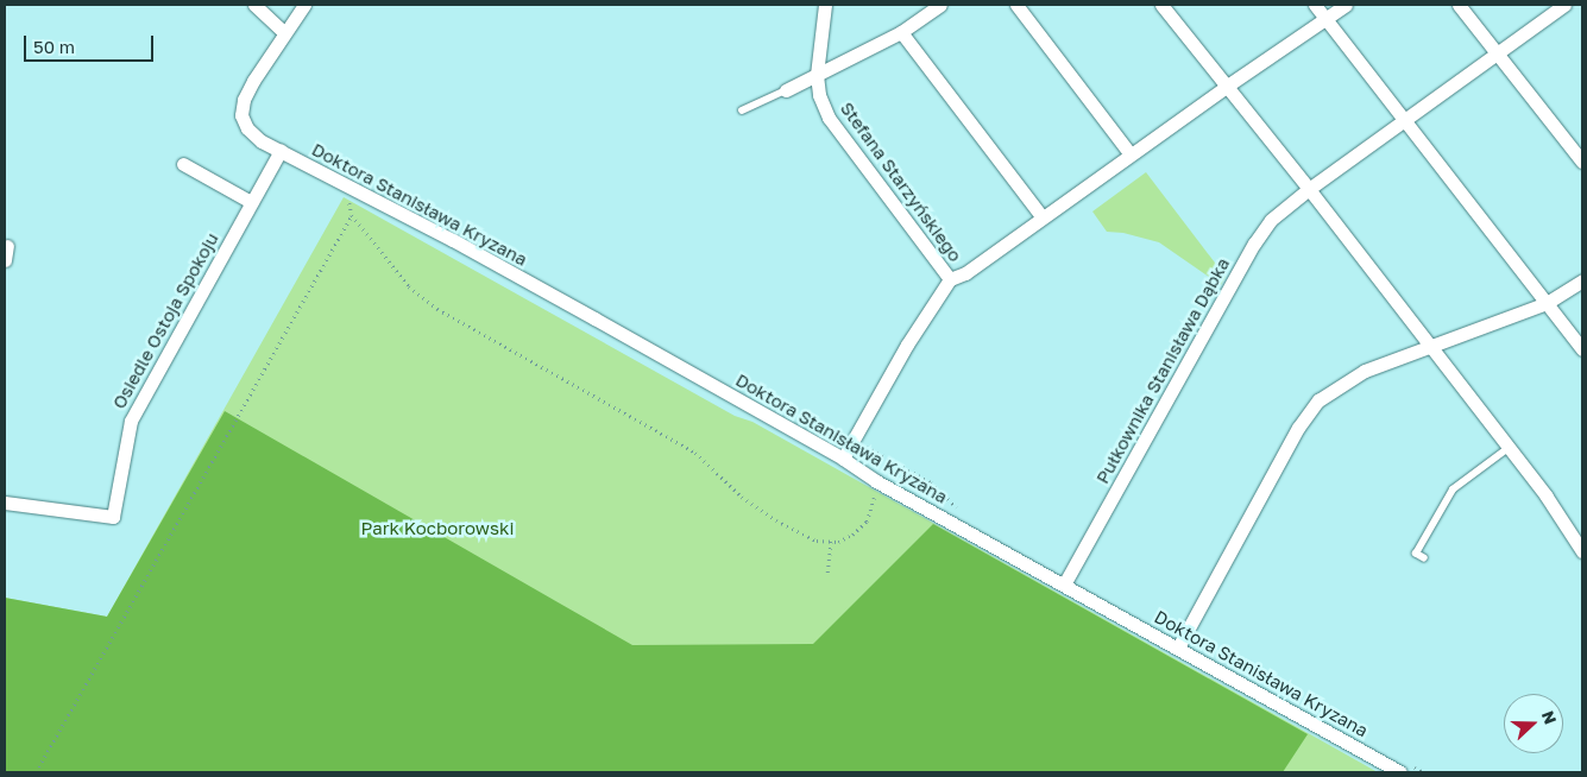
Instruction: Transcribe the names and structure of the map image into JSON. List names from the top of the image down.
{
  "streets": {
    "street": [
      "Stefana Starzyńskiego",
      "Doktora Stanisława Kryzana",
      "Osiedle Ostoja Spokoju",
      "Pułkownika Stanisława Dąbka"
    ]
  },
  "crossings": [
    ["Stefana Starzyńskiego", "Doktora Stanisława Kryzana"],
    ["Doktora Stanisława Kryzana", "Osiedle Ostoja Spokoju"],
    ["Doktora Stanisława Kryzana", "Pułkownika Stanisława Dąbka"]
  ],
  "parks": ["Park Kocborowski"],
  "scale_bar": "50 m",
  "north": "right"
}
